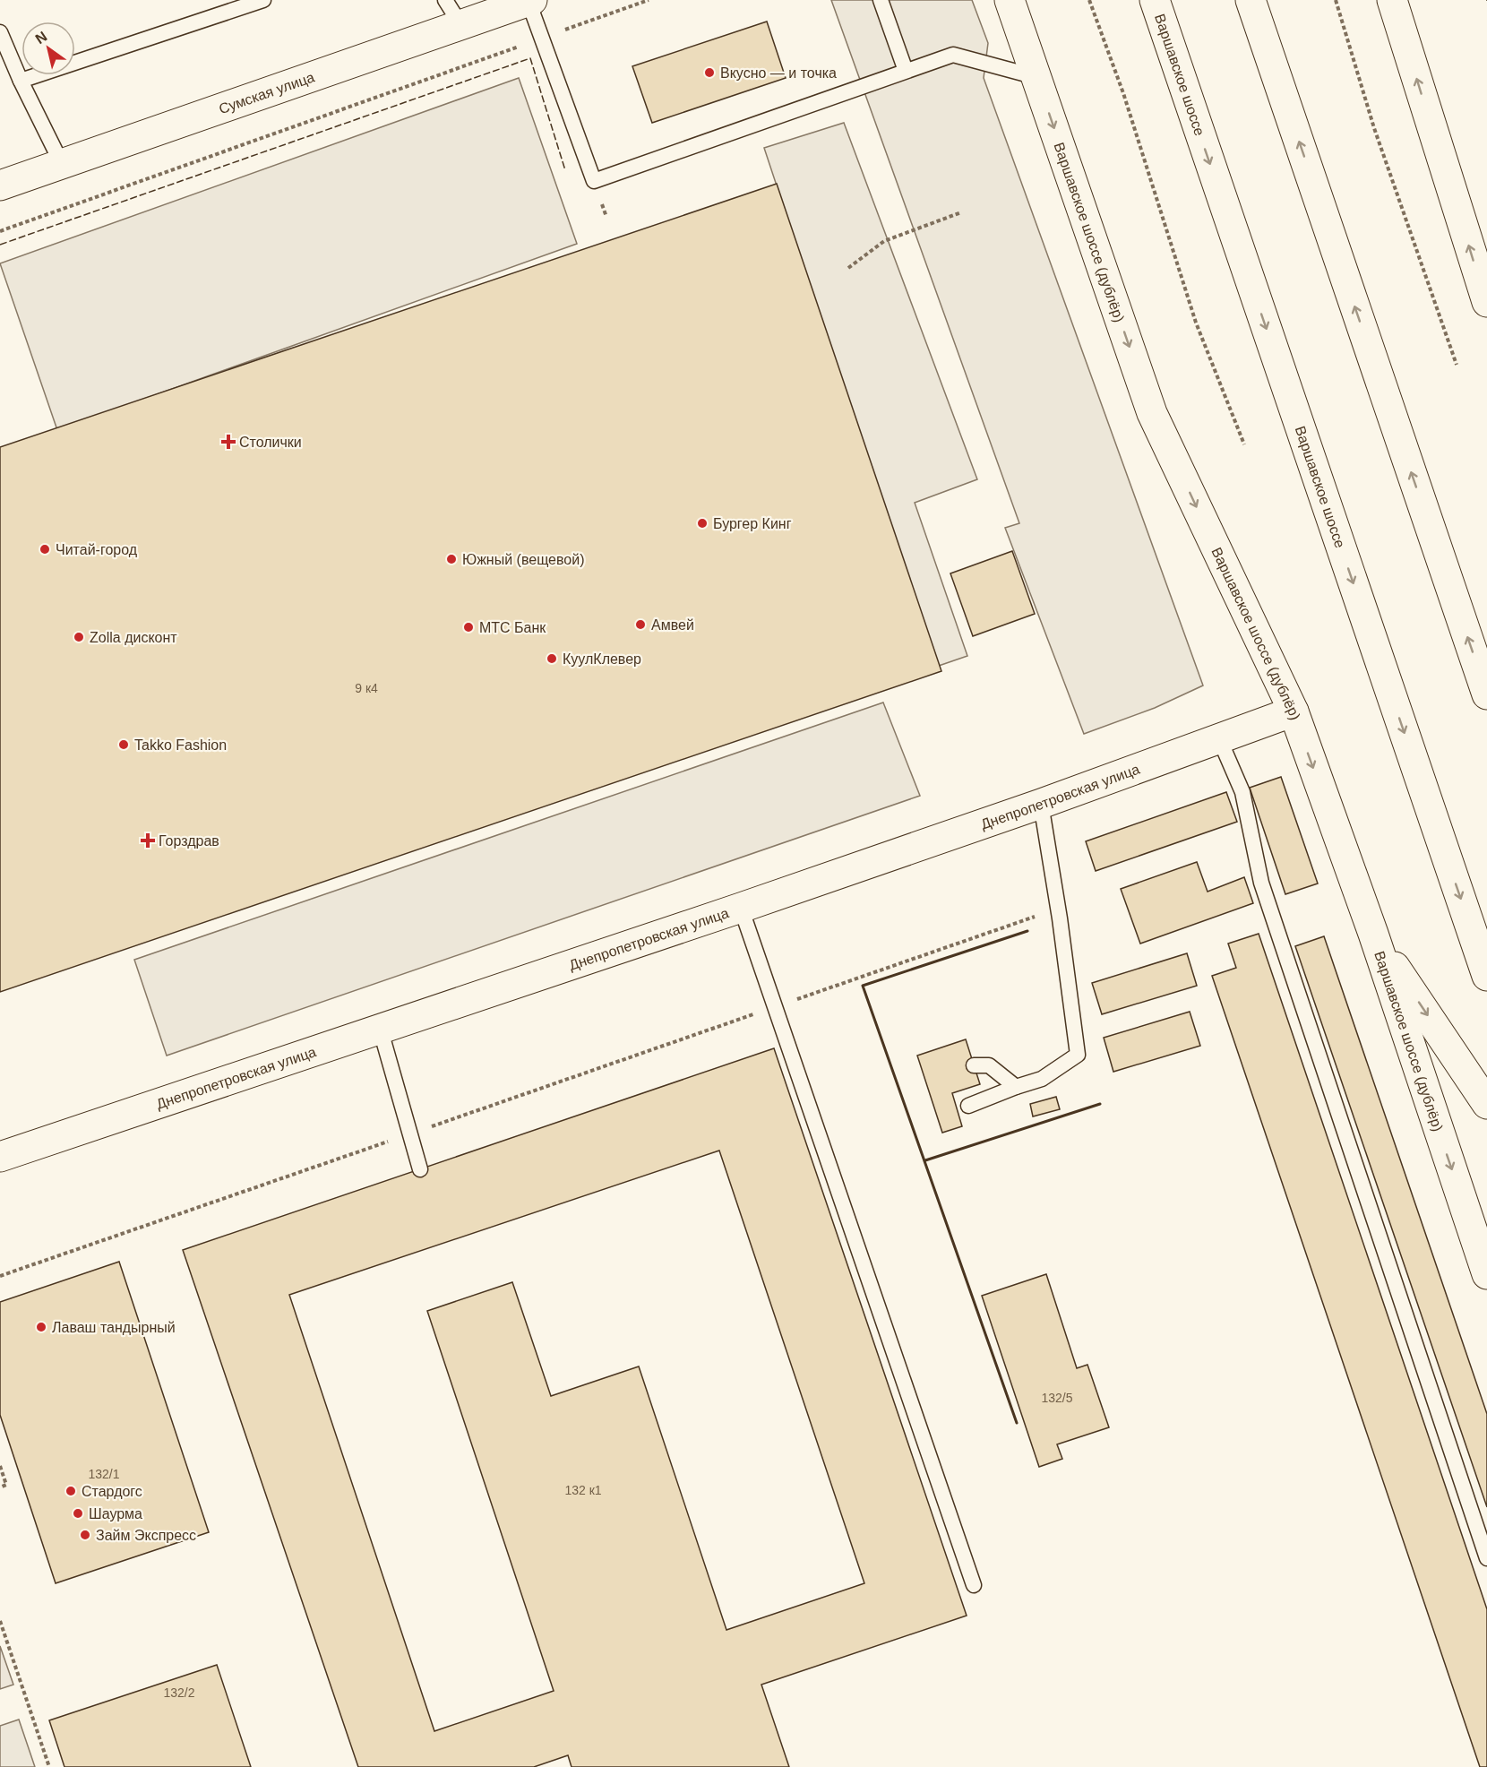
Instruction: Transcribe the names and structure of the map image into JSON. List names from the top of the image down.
{
  "streets": {
    "main road": [
      "Варшавское шоссе",
      "Сумская улица",
      "Варшавское шоссе (дублёр)",
      "Днепропетровская улица"
    ]
  },
  "crossings": [
    ["Варшавское шоссе (дублёр)", "Днепропетровская улица"]
  ],
  "places": {
    "other": [
      "Вкусно — и точка",
      "Бургер Кинг",
      "Читай-город",
      "Южный (вещевой)",
      "Амвей",
      "МТС Банк",
      "Zolla дисконт",
      "КуулКлевер",
      "Takko Fashion",
      "Лаваш тандырный",
      "Стардогс",
      "Шаурма",
      "Займ Экспресс"
    ],
    "health": ["Столички", "Горздрав"]
  },
  "house_numbers": [
    "9 к4",
    "132/5",
    "132/1",
    "132 к1",
    "132/2"
  ],
  "north": "top left"
}
